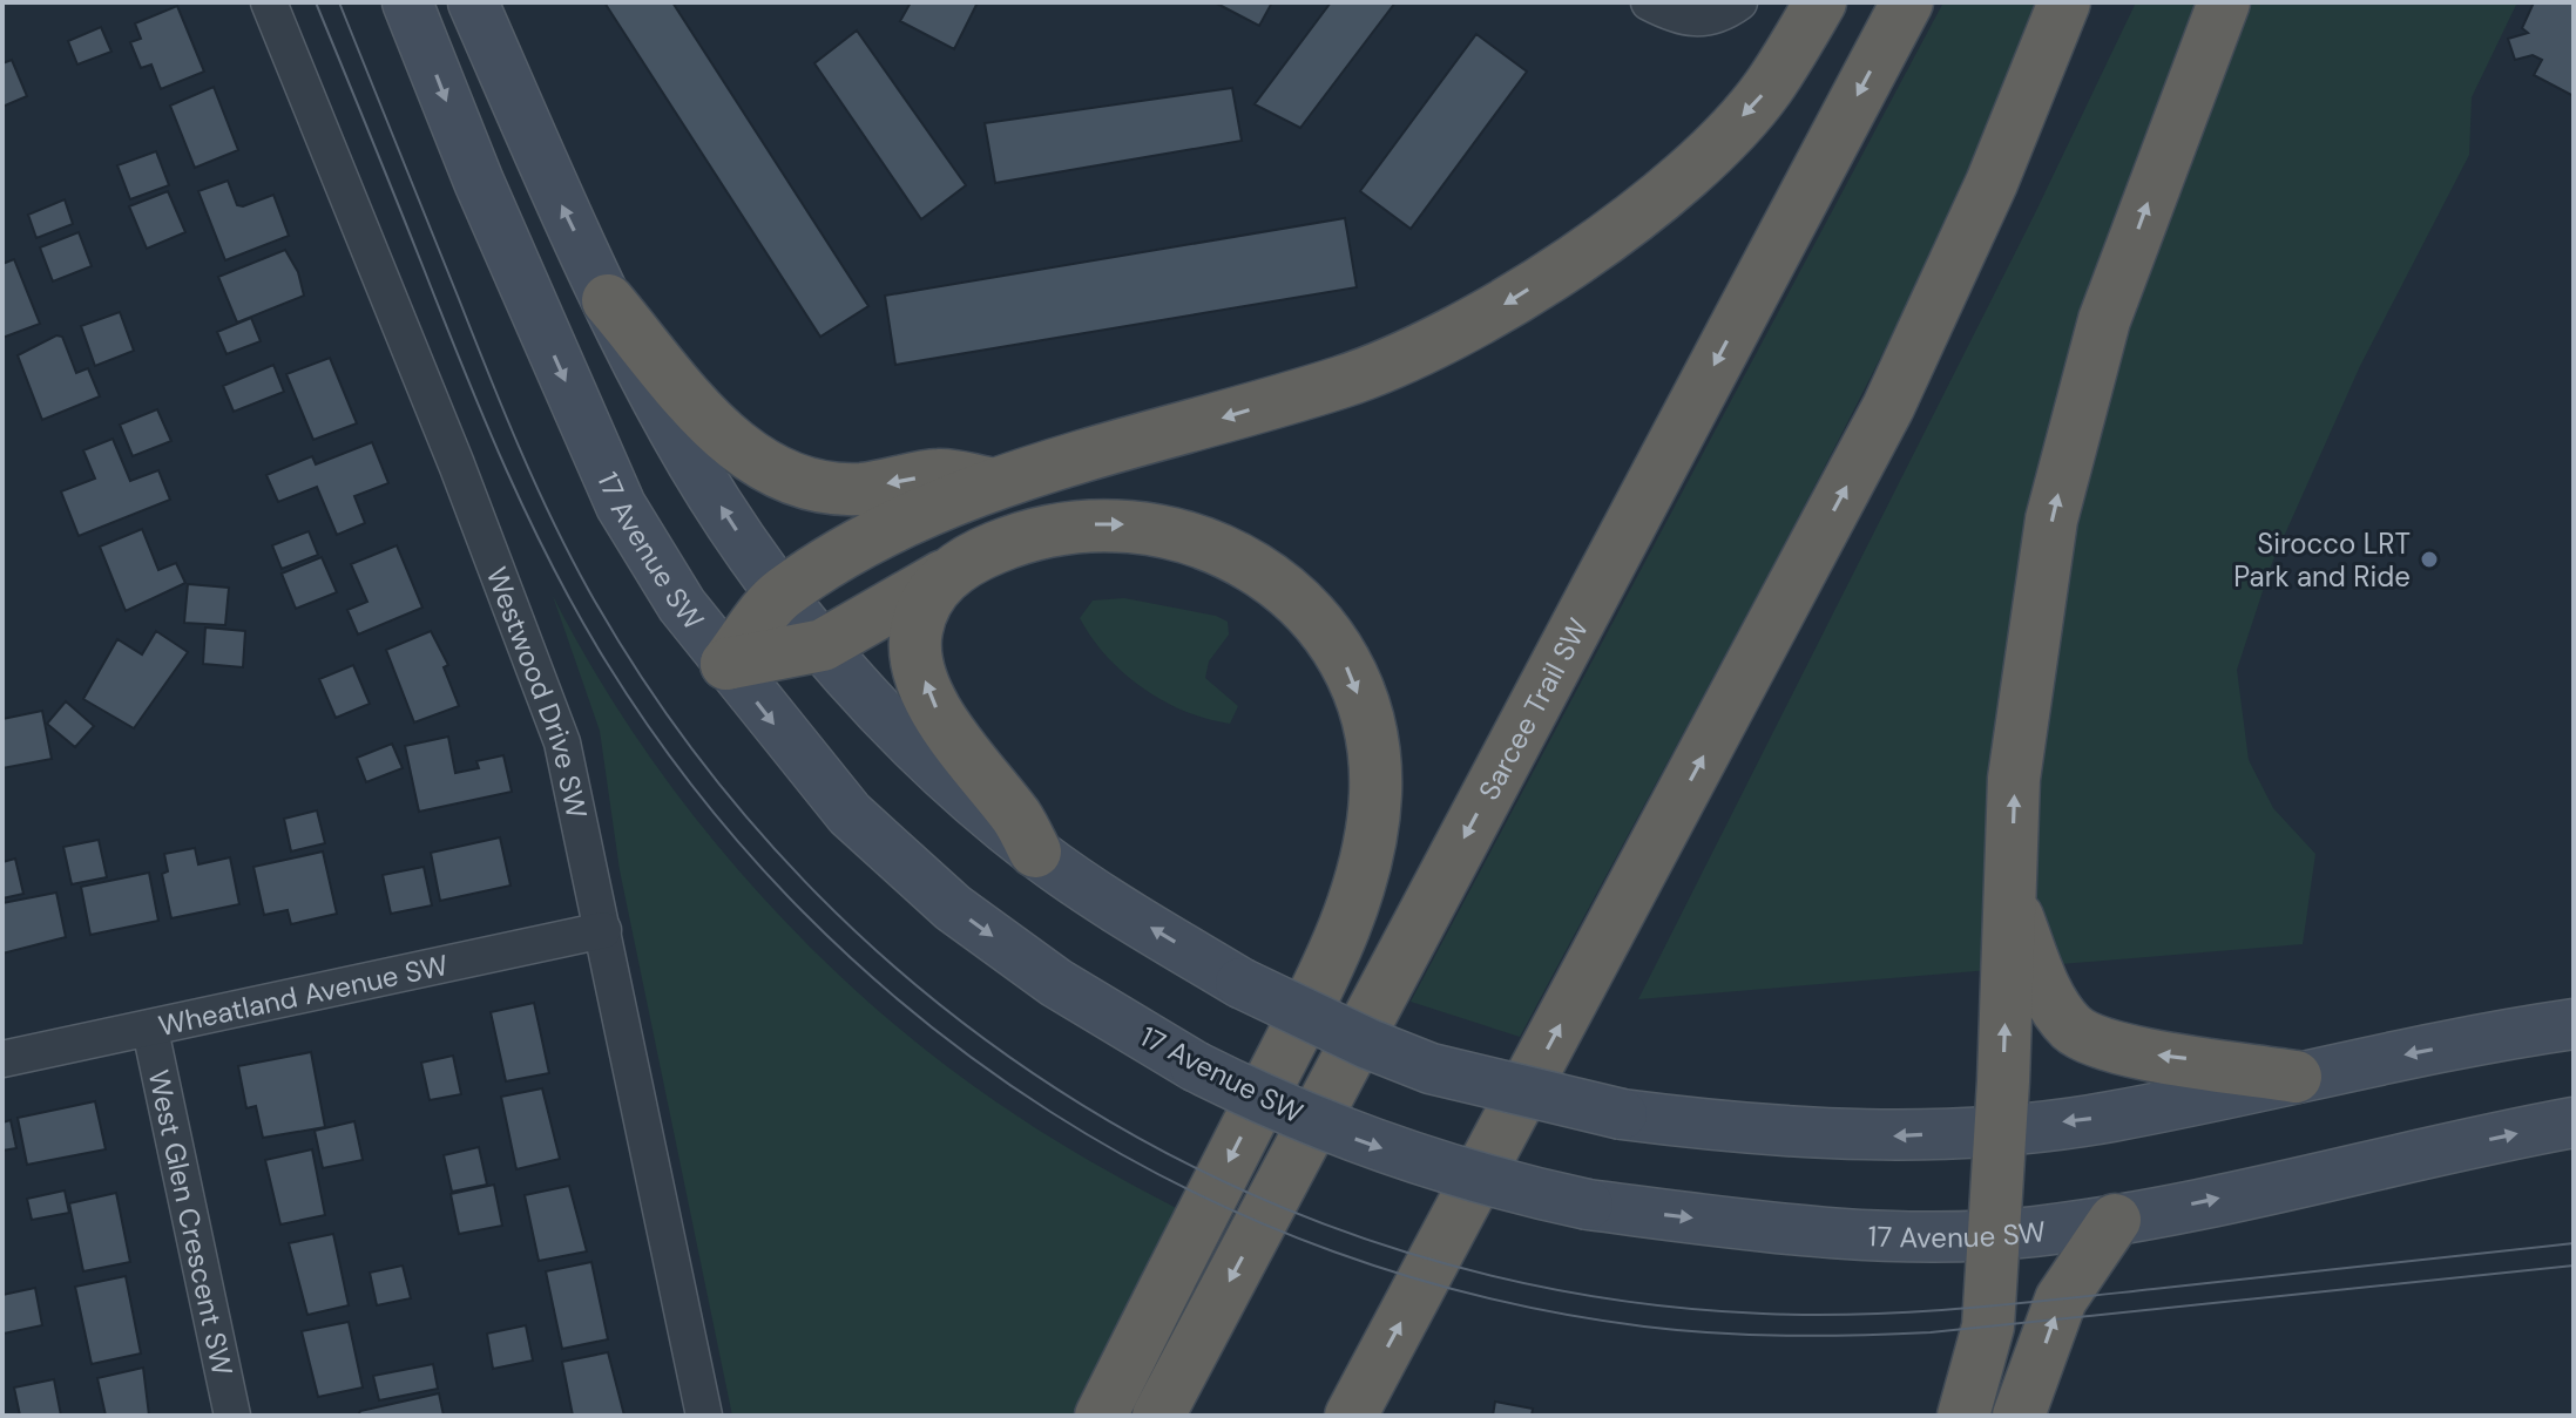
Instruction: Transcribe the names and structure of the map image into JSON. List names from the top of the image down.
{
  "streets": {
    "highway": ["Sarcee Trail SW"],
    "main road": ["17 Avenue SW"],
    "street": ["Westwood Drive SW", "Wheatland Avenue SW", "West Glen Crescent SW"]
  },
  "crossings": [
    ["Westwood Drive SW", "Wheatland Avenue SW"],
    ["Wheatland Avenue SW", "West Glen Crescent SW"]
  ],
  "places": ["Sirocco LRT Park and Ride"]
}
